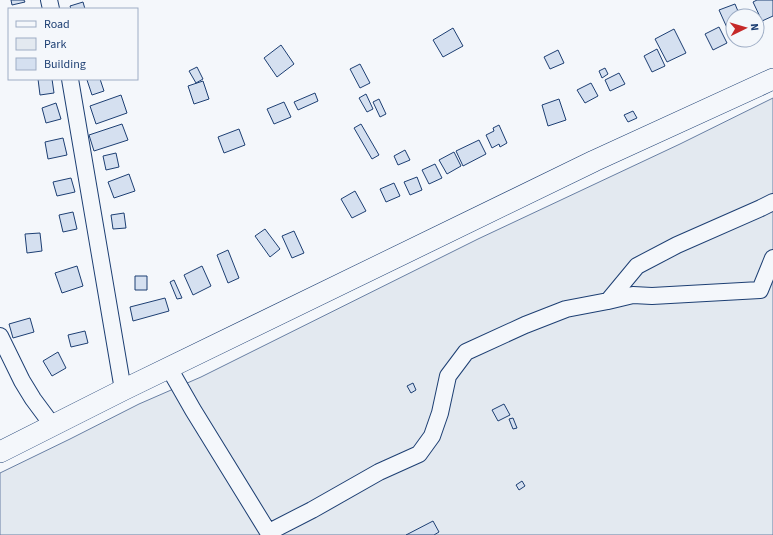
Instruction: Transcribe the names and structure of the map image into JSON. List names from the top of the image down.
{
  "legend": ["Road", "Park", "Building"],
  "north": "right"
}
